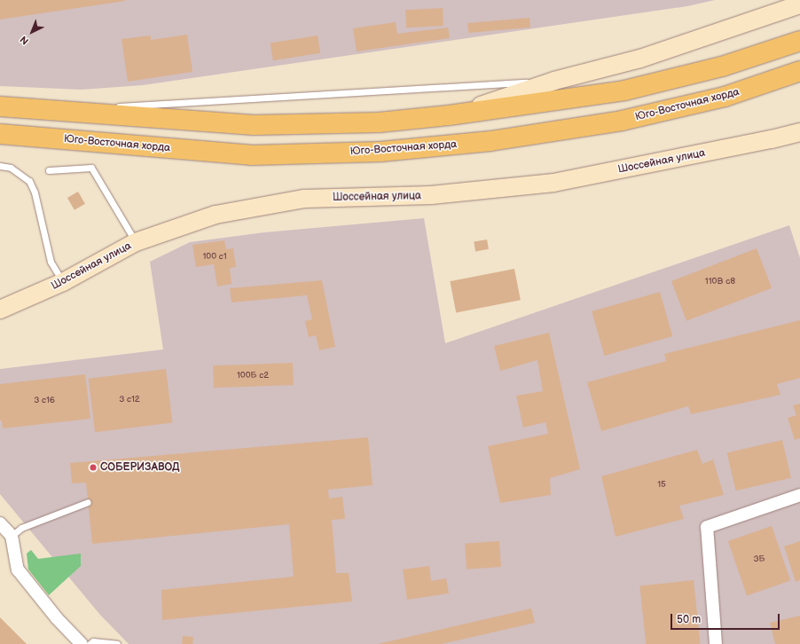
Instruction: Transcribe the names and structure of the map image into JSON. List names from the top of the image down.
{
  "streets": {
    "main road": ["Юго-Восточная хорда", "Шоссейная улица"]
  },
  "places": ["СОБЕРИЗАВОД"],
  "house_numbers": [
    "100 с1",
    "110B c8",
    "100Б с2",
    "3 с12",
    "3 с16",
    "15",
    "3Б"
  ],
  "scale_bar": "50 m",
  "north": "bottom left"
}
